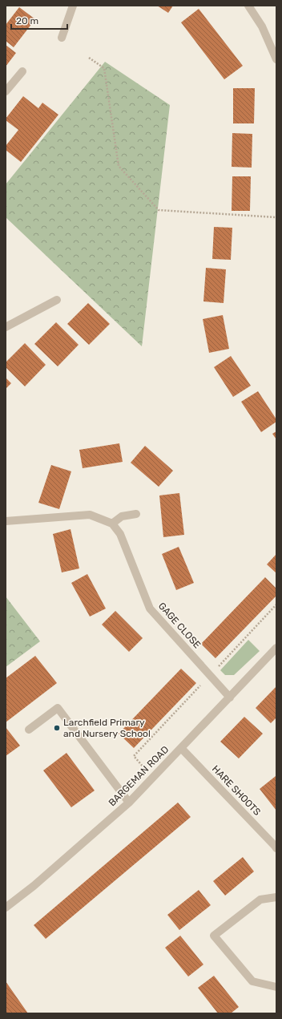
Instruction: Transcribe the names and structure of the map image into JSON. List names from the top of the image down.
{
  "streets": {
    "street": ["GAGE CLOSE", "BARGEMAN ROAD", "HARE SHOOTS"]
  },
  "crossings": [
    ["GAGE CLOSE", "BARGEMAN ROAD"],
    ["BARGEMAN ROAD", "HARE SHOOTS"]
  ],
  "places": ["Larchfield Primary and Nursery School"],
  "scale_bar": "20 m"
}
